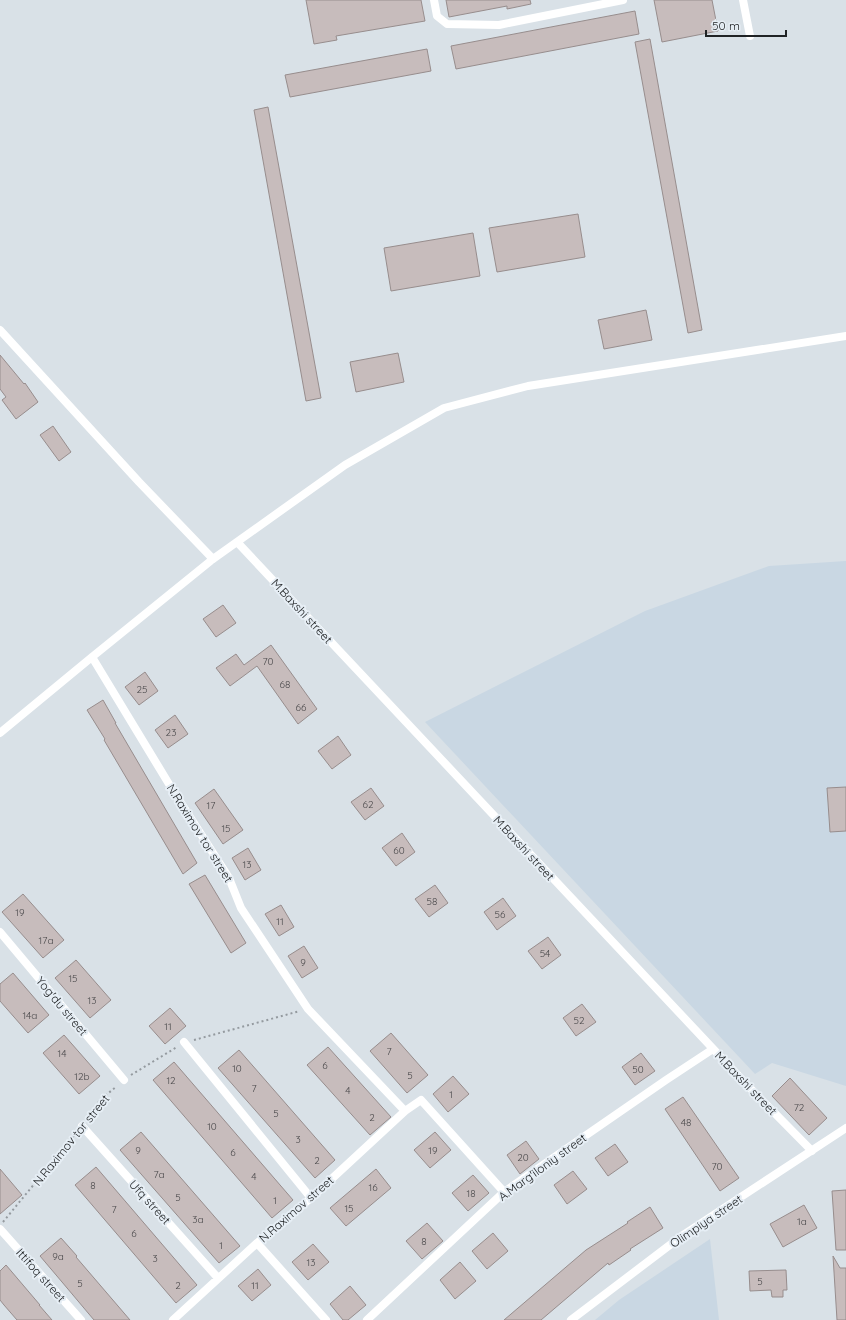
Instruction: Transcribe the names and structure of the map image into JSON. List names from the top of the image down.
{
  "streets": {
    "street": [
      "M.Baxshi street",
      "N.Raximov tor street",
      "Yog'du street",
      "A.Marg'iloniy street",
      "Ufq street",
      "N.Raximov street",
      "Olimpiya street",
      "Ittifoq street"
    ]
  },
  "crossings": [
    ["M.Baxshi street", "A.Marg'iloniy street"],
    ["M.Baxshi street", "Olimpiya street"],
    ["N.Raximov tor street", "Yog'du street"],
    ["N.Raximov tor street", "Ufq street"],
    ["N.Raximov tor street", "N.Raximov street"],
    ["A.Marg'iloniy street", "N.Raximov street"],
    ["Ufq street", "N.Raximov street"]
  ],
  "house_numbers": [
    "70",
    "68",
    "25",
    "66",
    "23",
    "62",
    "17",
    "15",
    "60",
    "13",
    "58",
    "19",
    "56",
    "11",
    "17a",
    "54",
    "9",
    "15",
    "13",
    "14a",
    "52",
    "11",
    "7",
    "14",
    "6",
    "10",
    "50",
    "5",
    "12b",
    "12",
    "7",
    "4",
    "1",
    "72",
    "5",
    "2",
    "48",
    "10",
    "3",
    "9",
    "19",
    "6",
    "20",
    "2",
    "70",
    "7a",
    "4",
    "8",
    "16",
    "18",
    "5",
    "1",
    "15",
    "7",
    "3a",
    "1a",
    "6",
    "8",
    "1",
    "9a",
    "3",
    "13",
    "5",
    "5",
    "2",
    "11"
  ],
  "scale_bar": "50 m"
}
